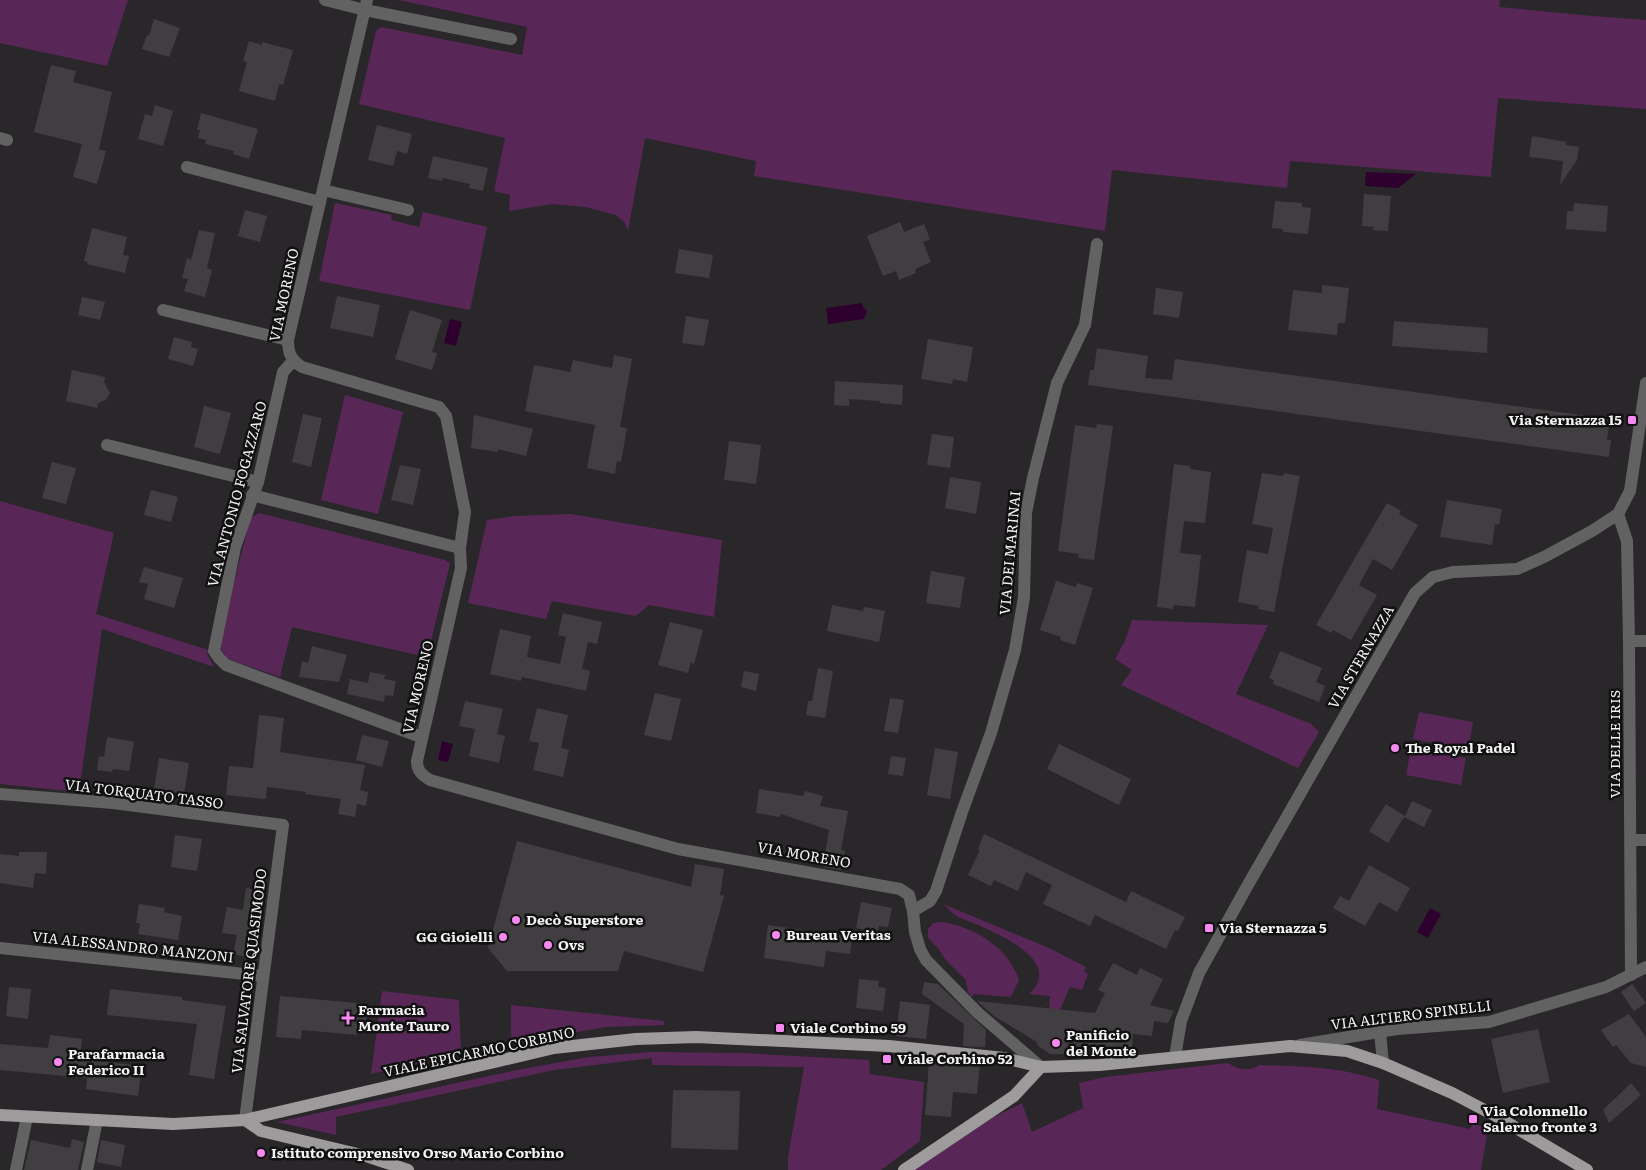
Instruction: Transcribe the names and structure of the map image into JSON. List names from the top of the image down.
{
  "streets": {
    "main road": ["VIALE EPICARMO CORBINO"],
    "street": [
      "VIA MORENO",
      "VIA ANTONIO FOGAZZARO",
      "VIA DEI MARINAI",
      "VIA STERNAZZA",
      "VIA DELLE IRIS",
      "VIA TORQUATO TASSO",
      "VIA ALESSANDRO MANZONI",
      "VIA SALVATORE QUASIMODO",
      "VIA ALTIERO SPINELLI"
    ]
  },
  "crossings": [
    ["VIA MORENO", "VIA ANTONIO FOGAZZARO"],
    ["VIA MORENO", "VIA DEI MARINAI"],
    ["VIA MORENO", "VIALE EPICARMO CORBINO"],
    ["VIA STERNAZZA", "VIA DELLE IRIS"],
    ["VIA STERNAZZA", "VIALE EPICARMO CORBINO"],
    ["VIA DELLE IRIS", "VIA ALTIERO SPINELLI"],
    ["VIA TORQUATO TASSO", "VIA SALVATORE QUASIMODO"],
    ["VIA ALESSANDRO MANZONI", "VIA SALVATORE QUASIMODO"],
    ["VIA SALVATORE QUASIMODO", "VIALE EPICARMO CORBINO"],
    ["VIA ALTIERO SPINELLI", "VIALE EPICARMO CORBINO"]
  ],
  "places": {
    "transit": [
      "Via Sternazza 15",
      "Via Sternazza 5",
      "Viale Corbino 59",
      "Viale Corbino 52",
      "Via Colonnello Salerno fronte 3"
    ],
    "other": [
      "The Royal Padel",
      "Decò Superstore",
      "Bureau Veritas",
      "GG Gioielli",
      "Ovs",
      "Panificio del Monte",
      "Parafarmacia Federico II",
      "Istituto comprensivo Orso Mario Corbino"
    ],
    "health": ["Farmacia Monte Tauro"]
  }
}
